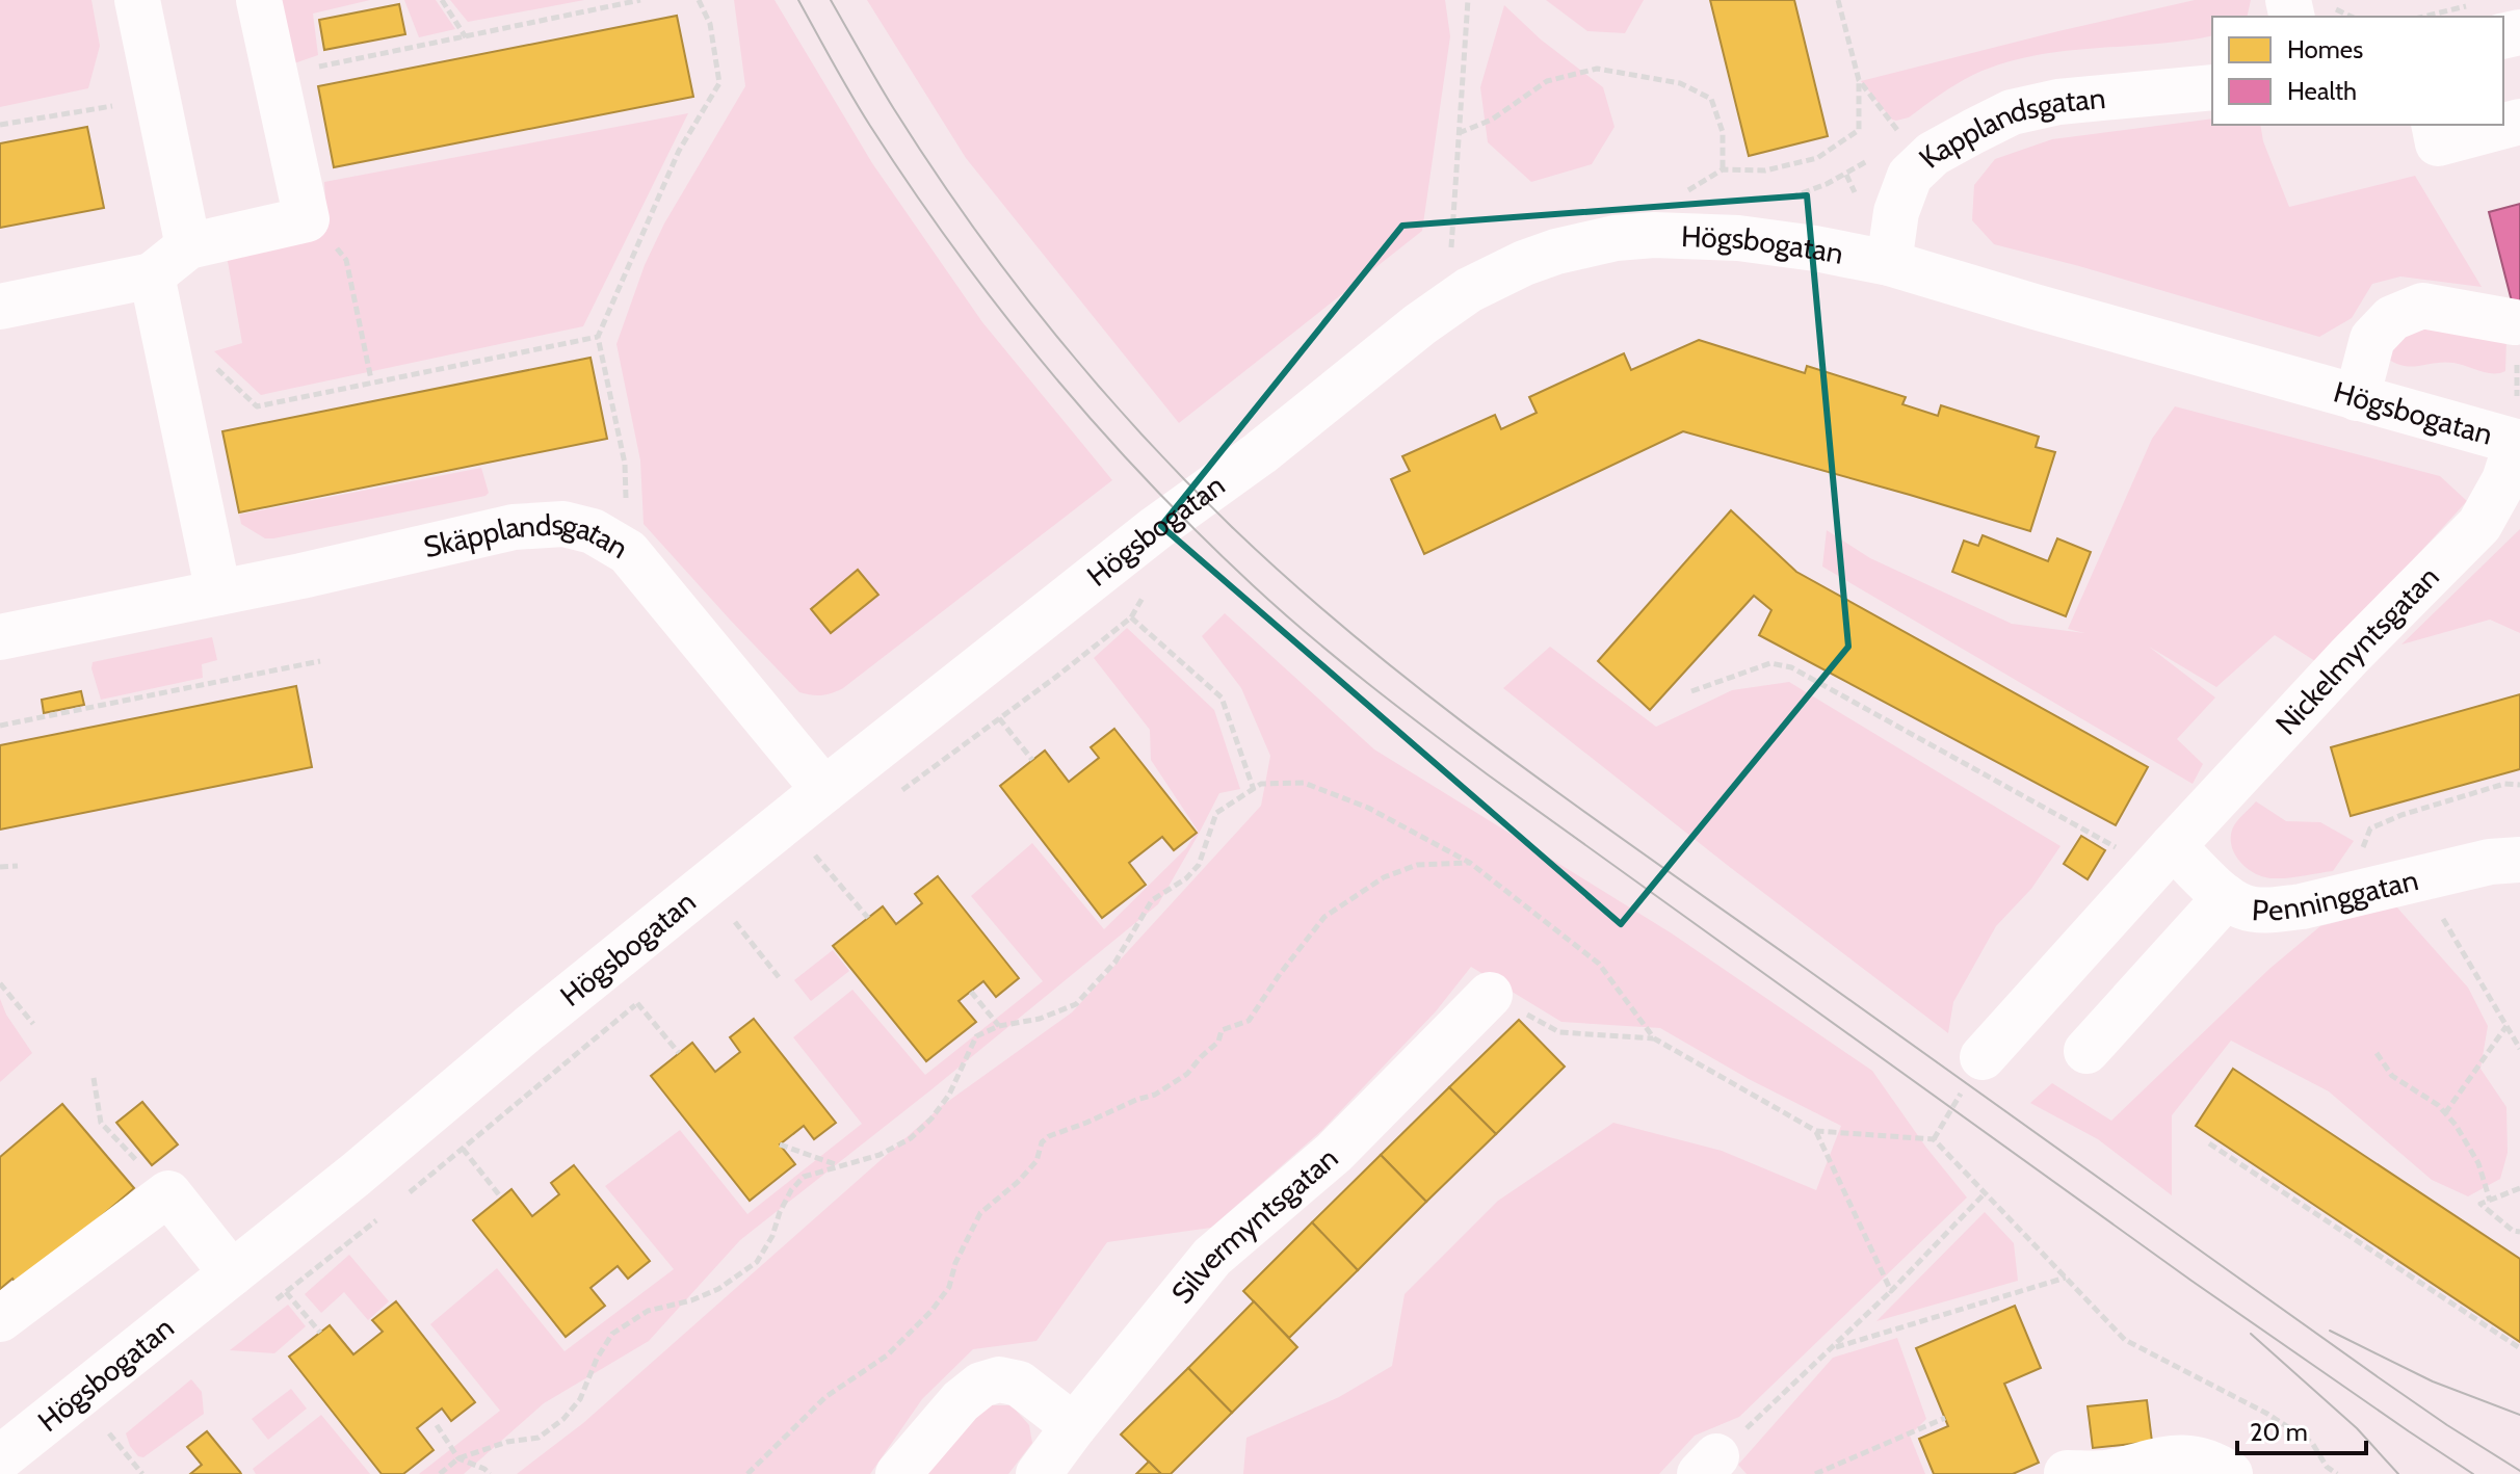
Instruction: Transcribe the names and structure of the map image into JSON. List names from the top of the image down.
{
  "streets": {
    "street": [
      "Kapplandsgatan",
      "Högsbogatan",
      "Skäpplandsgatan",
      "Nickelmyntsgatan",
      "Penninggatan",
      "Silvermyntsgatan"
    ]
  },
  "crossings": [
    ["Kapplandsgatan", "Högsbogatan"],
    ["Högsbogatan", "Skäpplandsgatan"],
    ["Högsbogatan", "Nickelmyntsgatan"],
    ["Nickelmyntsgatan", "Penninggatan"]
  ],
  "legend": ["Homes", "Health"],
  "scale_bar": "20 m"
}
